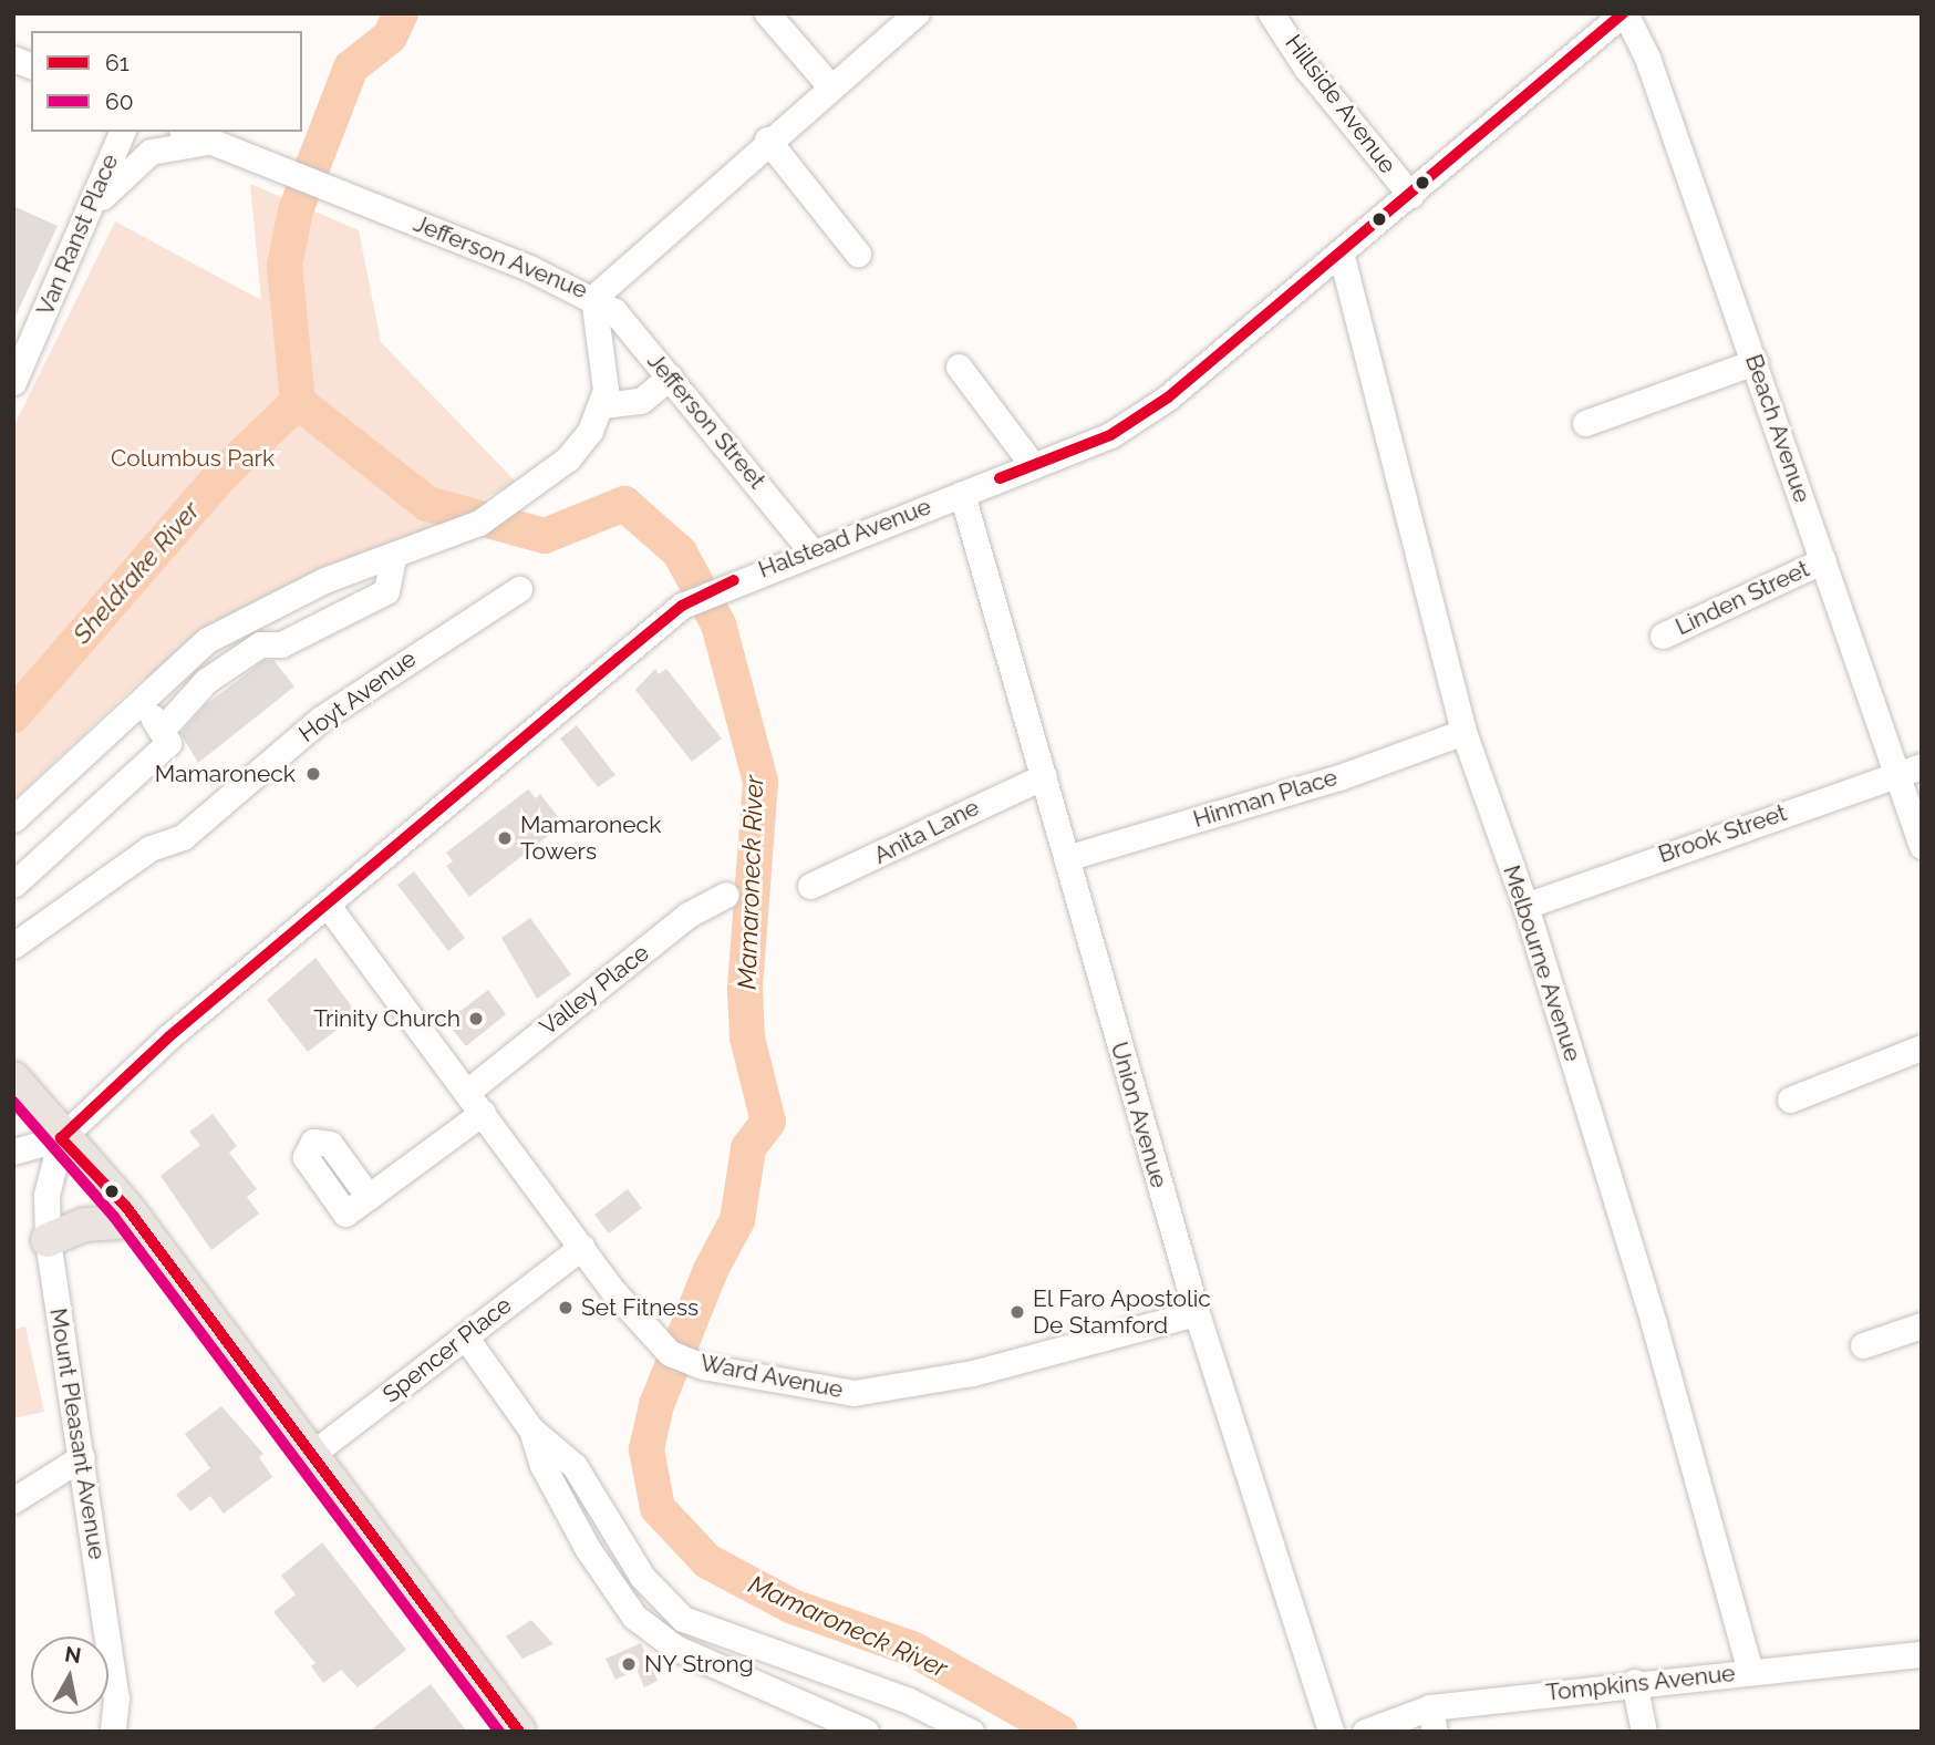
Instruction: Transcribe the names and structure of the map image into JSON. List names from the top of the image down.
{
  "streets": {
    "street": [
      "Hillside Avenue",
      "Van Ranst Place",
      "Jefferson Avenue",
      "Jefferson Street",
      "Beach Avenue",
      "Halstead Avenue",
      "Linden Street",
      "Hoyt Avenue",
      "Hinman Place",
      "Anita Lane",
      "Brook Street",
      "Melbourne Avenue",
      "Valley Place",
      "Union Avenue",
      "Spencer Place",
      "Ward Avenue",
      "Mount Pleasant Avenue",
      "Tompkins Avenue"
    ]
  },
  "crossings": [
    ["Hillside Avenue", "Halstead Avenue"],
    ["Jefferson Avenue", "Jefferson Street"],
    ["Jefferson Street", "Halstead Avenue"],
    ["Beach Avenue", "Halstead Avenue"],
    ["Beach Avenue", "Linden Street"],
    ["Beach Avenue", "Brook Street"],
    ["Halstead Avenue", "Melbourne Avenue"],
    ["Halstead Avenue", "Union Avenue"],
    ["Halstead Avenue", "Ward Avenue"],
    ["Halstead Avenue", "Mount Pleasant Avenue"],
    ["Hinman Place", "Melbourne Avenue"],
    ["Hinman Place", "Union Avenue"],
    ["Anita Lane", "Union Avenue"],
    ["Brook Street", "Melbourne Avenue"],
    ["Melbourne Avenue", "Tompkins Avenue"],
    ["Valley Place", "Ward Avenue"],
    ["Union Avenue", "Ward Avenue"],
    ["Spencer Place", "Ward Avenue"]
  ],
  "water": ["Sheldrake River", "Mamaroneck River"],
  "parks": ["Columbus Park"],
  "places": [
    "Mamaroneck",
    "Mamaroneck Towers",
    "Trinity Church",
    "Set Fitness",
    "El Faro Apostolic De Stamford",
    "NY Strong"
  ],
  "lines": ["transit line 61", "transit line 60"],
  "legend": ["61", "60"],
  "north": "top"
}
